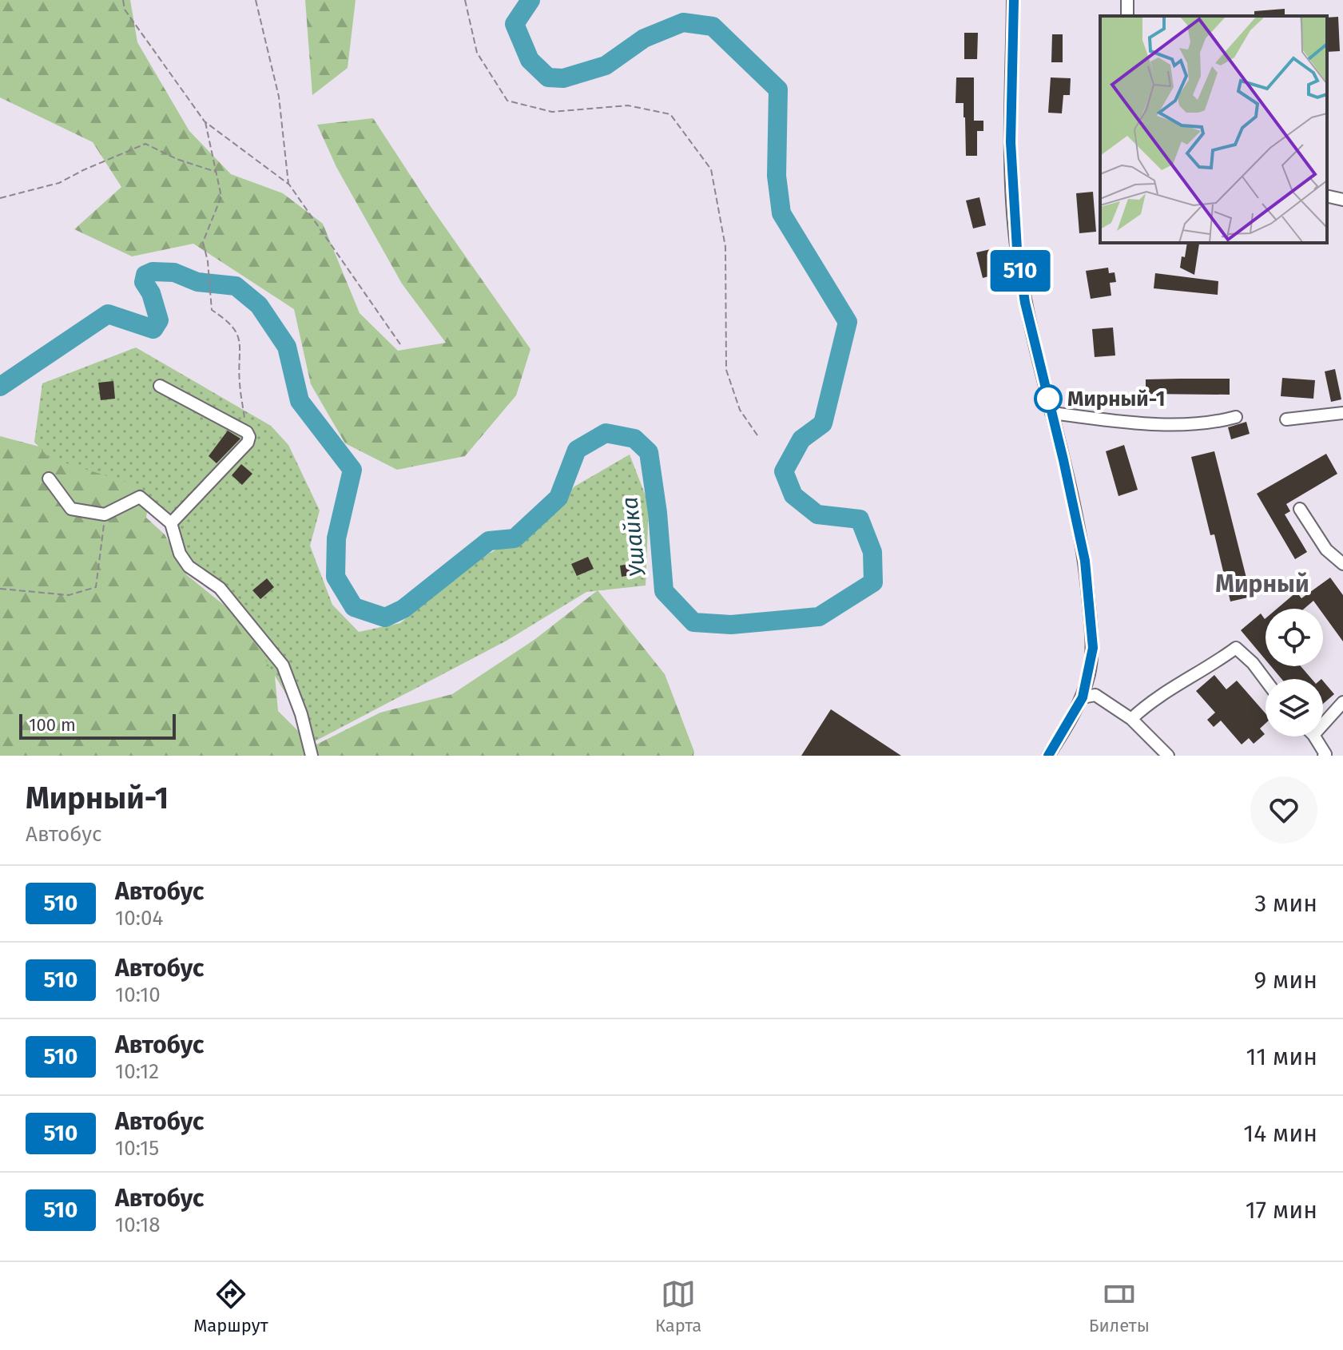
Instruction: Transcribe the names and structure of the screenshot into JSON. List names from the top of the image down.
{
  "districts": ["Мирный"],
  "water": ["Ушайка"],
  "places": ["Мирный-1"],
  "lines": ["bus line 510"],
  "scale_bar": "100 m",
  "page": {
    "on_map": "510",
    "scale": "100 m",
    "heading": ["Мирный-1", "Автобус"],
    "list": [
      {
        "mark": "510",
        "name": "Автобус",
        "note": "10:04",
        "value": "3 мин"
      },
      {
        "mark": "510",
        "name": "Автобус",
        "note": "10:10",
        "value": "9 мин"
      },
      {
        "mark": "510",
        "name": "Автобус",
        "note": "10:12",
        "value": "11 мин"
      },
      {
        "mark": "510",
        "name": "Автобус",
        "note": "10:15",
        "value": "14 мин"
      },
      {
        "mark": "510",
        "name": "Автобус",
        "note": "10:18",
        "value": "17 мин"
      }
    ],
    "tabs": ["Маршрут", "Карта", "Билеты"]
  }
}
